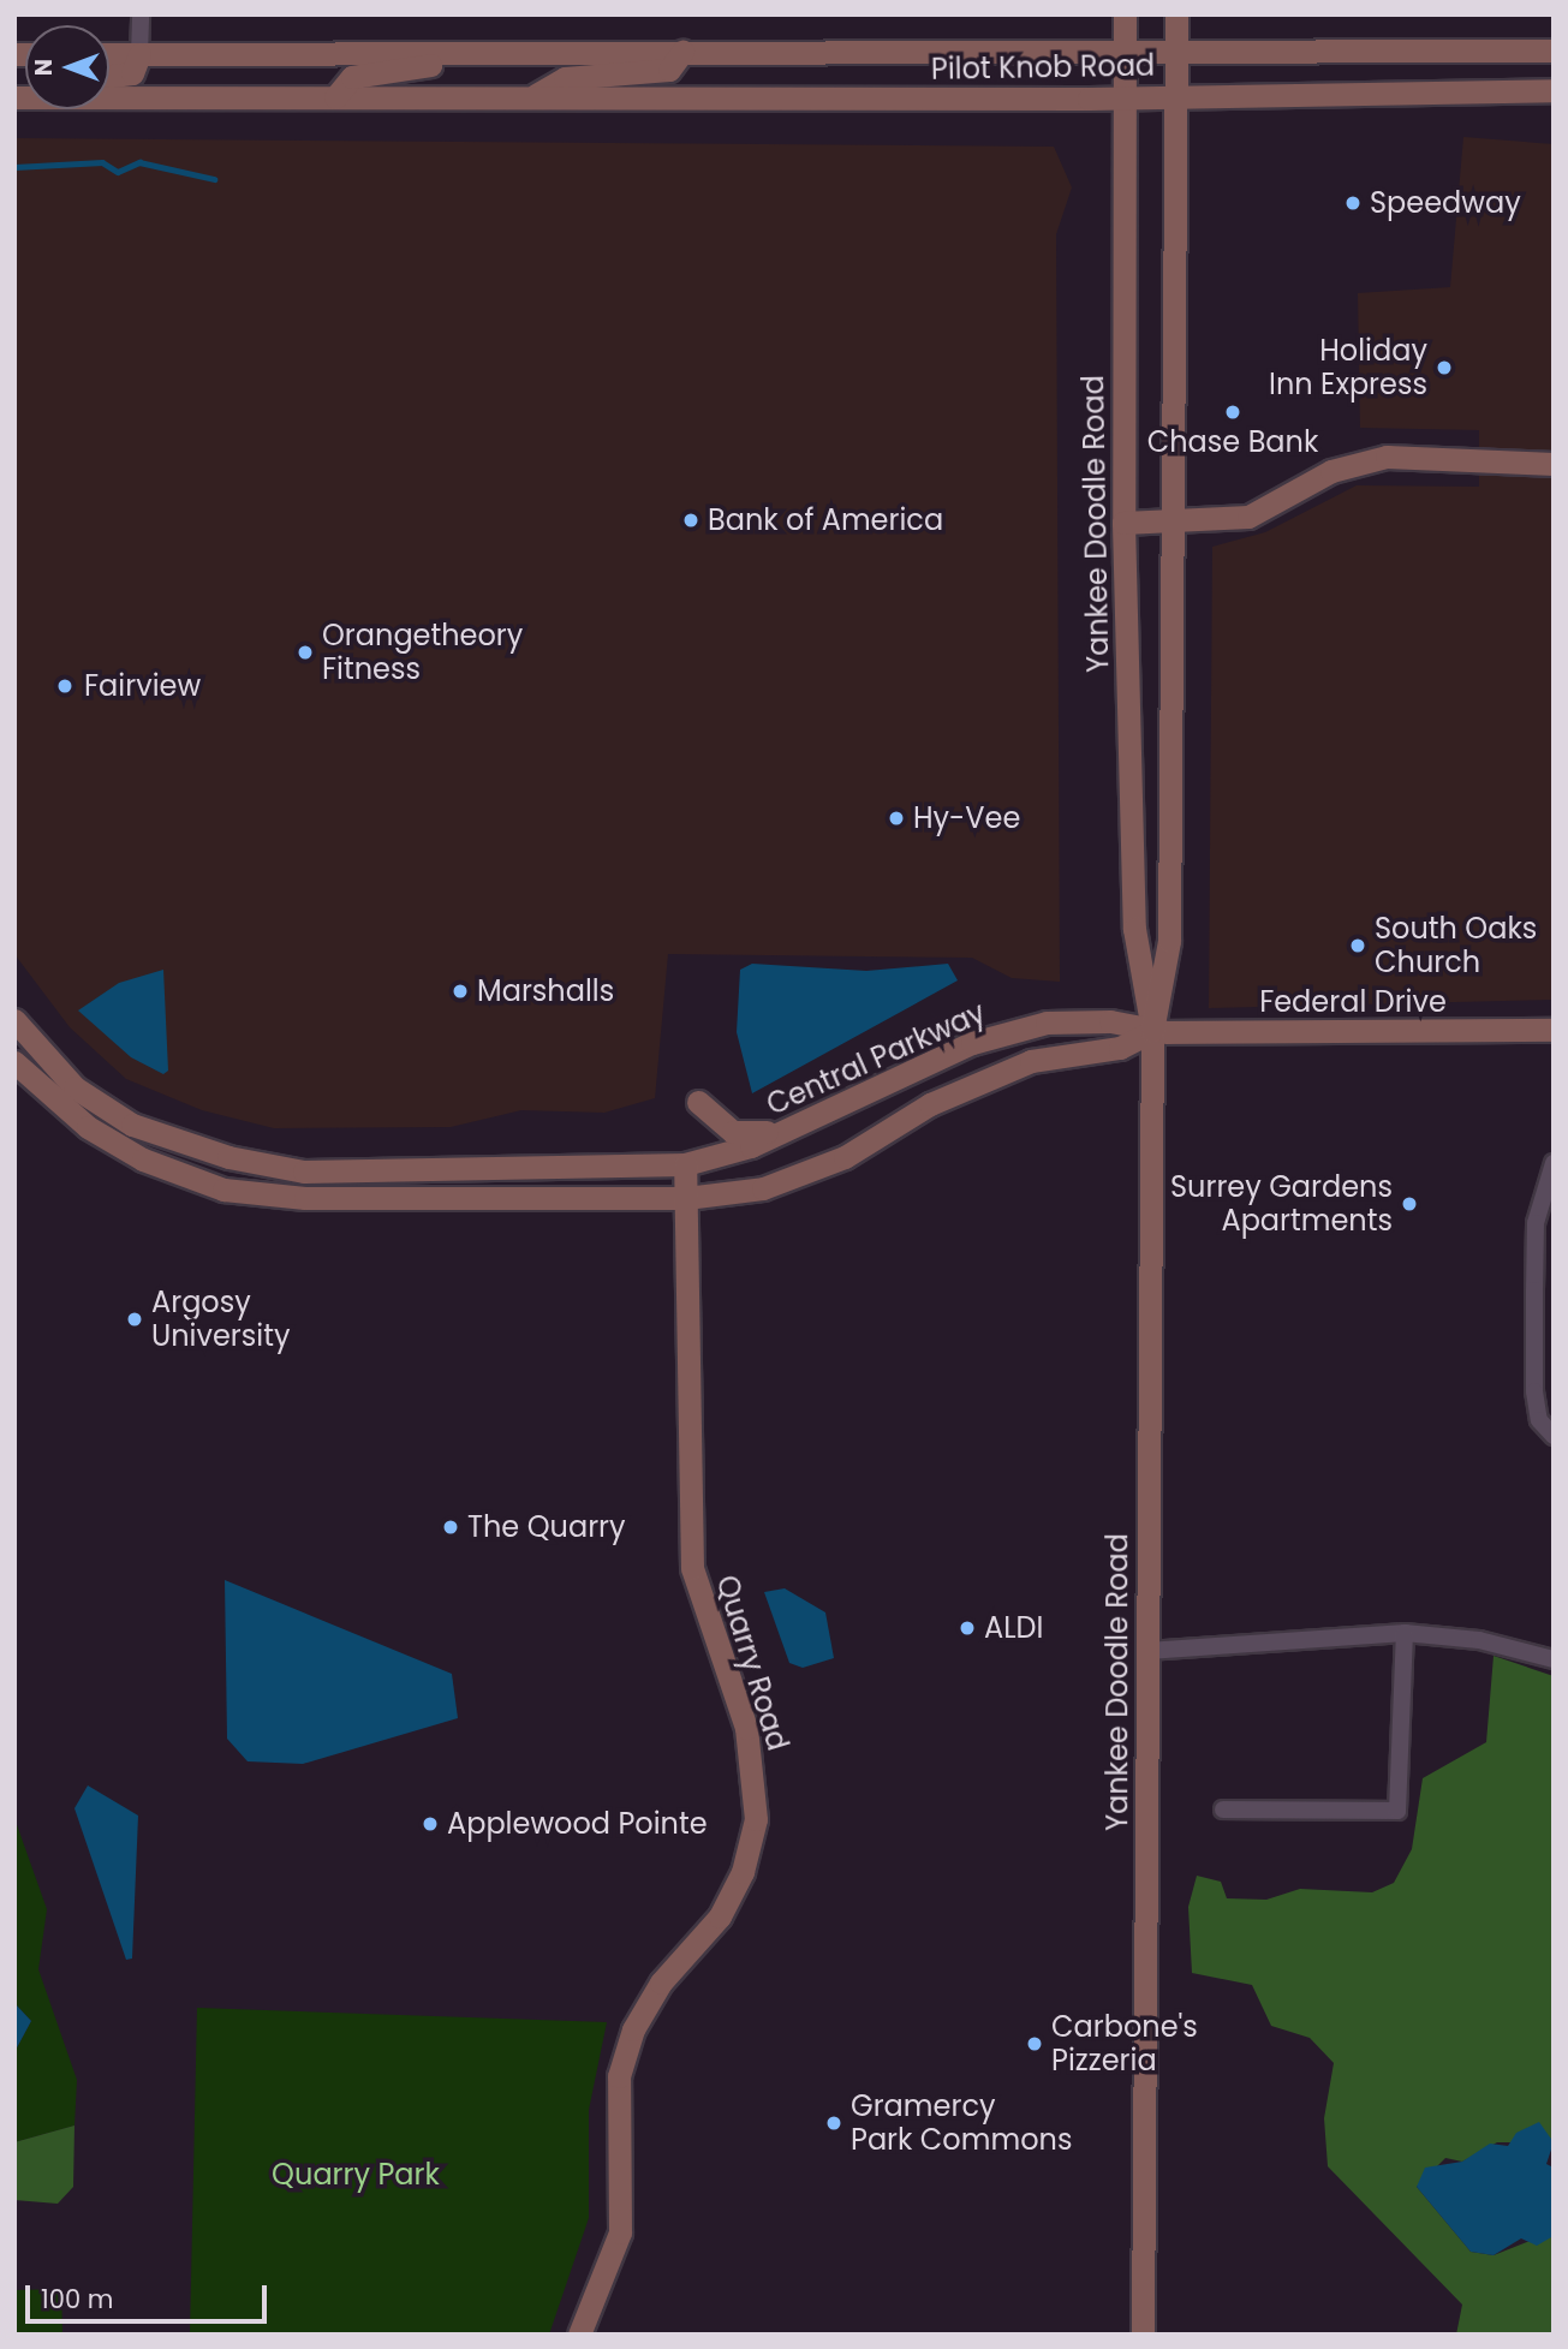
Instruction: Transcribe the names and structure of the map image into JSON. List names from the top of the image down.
{
  "streets": {
    "main road": [
      "Pilot Knob Road",
      "Yankee Doodle Road",
      "Federal Drive",
      "Central Parkway",
      "Quarry Road"
    ]
  },
  "crossings": [
    ["Pilot Knob Road", "Yankee Doodle Road"],
    ["Yankee Doodle Road", "Federal Drive"],
    ["Yankee Doodle Road", "Central Parkway"],
    ["Federal Drive", "Central Parkway"],
    ["Central Parkway", "Quarry Road"]
  ],
  "parks": ["Quarry Park"],
  "places": [
    "Speedway",
    "Holiday Inn Express",
    "Chase Bank",
    "Bank of America",
    "Orangetheory Fitness",
    "Fairview",
    "Hy-Vee",
    "South Oaks Church",
    "Marshalls",
    "Surrey Gardens Apartments",
    "Argosy University",
    "The Quarry",
    "ALDI",
    "Applewood Pointe",
    "Carbone's Pizzeria",
    "Gramercy Park Commons"
  ],
  "scale_bar": "100 m",
  "north": "left"
}
